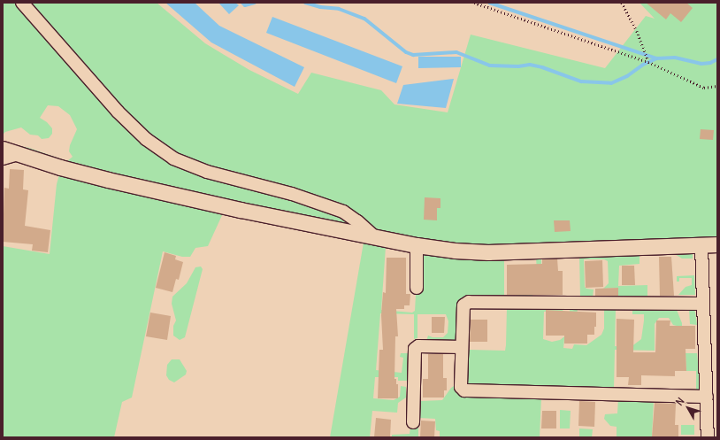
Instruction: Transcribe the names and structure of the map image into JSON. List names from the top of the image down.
{
  "north": "top left"
}
